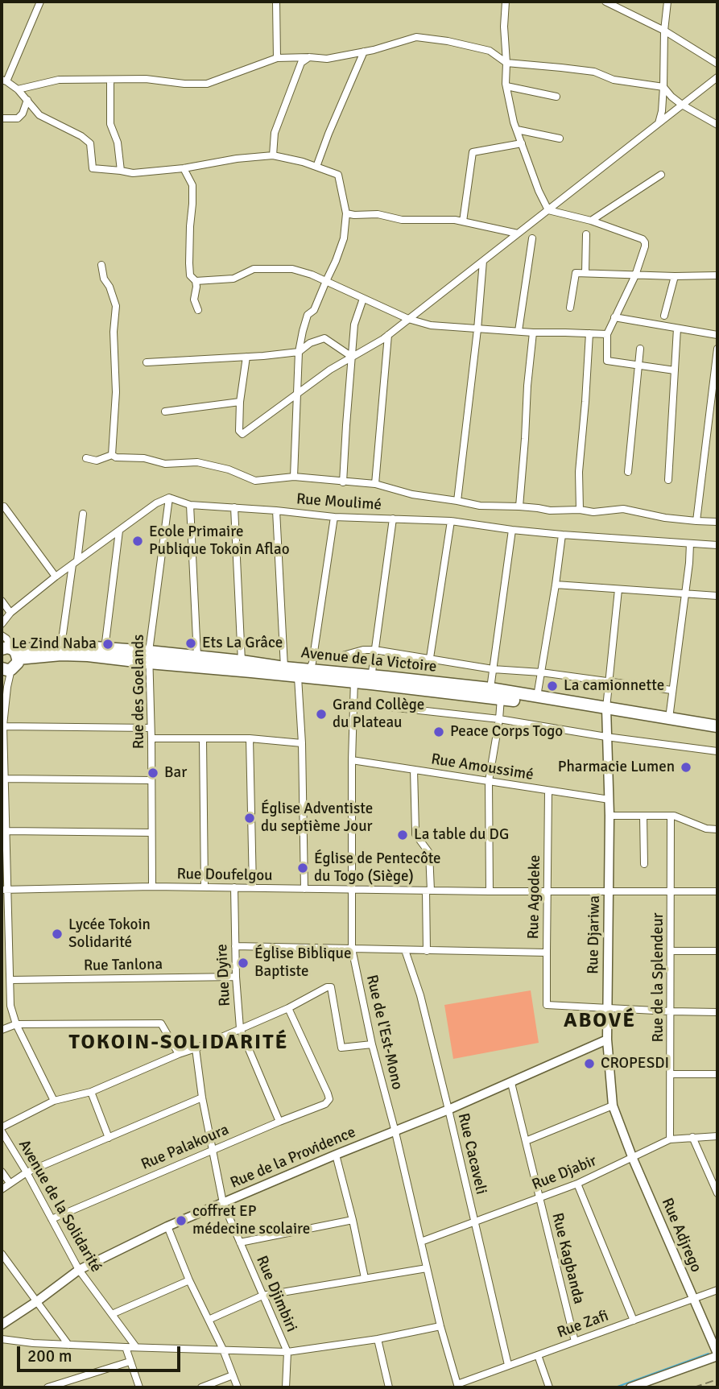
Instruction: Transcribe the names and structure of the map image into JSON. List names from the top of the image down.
{
  "streets": {
    "highway": ["Avenue de la Victoire"],
    "street": [
      "Rue Moulimé",
      "Rue des Goelands",
      "Rue Amoussimé",
      "Rue Doufelgou",
      "Rue Agodeke",
      "Rue Djariwa",
      "Rue Tanlona",
      "Rue Dyire",
      "Rue de la Splendeur",
      "Rue de l'Est-Mono",
      "Rue Palakoura",
      "Rue Cacaveli",
      "Rue de la Providence",
      "Rue Djabir",
      "Avenue de la Solidarité",
      "Rue Adjrego",
      "Rue Kagbanda",
      "Rue Djimbiri",
      "Rue Zafi"
    ]
  },
  "crossings": [
    ["Rue Moulimé", "Rue des Goelands"],
    ["Avenue de la Victoire", "Rue des Goelands"],
    ["Avenue de la Victoire", "Rue Djariwa"],
    ["Avenue de la Victoire", "Rue de l'Est-Mono"],
    ["Rue des Goelands", "Rue Doufelgou"],
    ["Rue Amoussimé", "Rue Agodeke"],
    ["Rue Amoussimé", "Rue Djariwa"],
    ["Rue Amoussimé", "Rue de l'Est-Mono"],
    ["Rue Doufelgou", "Rue Agodeke"],
    ["Rue Doufelgou", "Rue Djariwa"],
    ["Rue Doufelgou", "Rue Dyire"],
    ["Rue Doufelgou", "Rue de la Splendeur"],
    ["Rue Doufelgou", "Rue de l'Est-Mono"],
    ["Rue Agodeke", "Rue Djariwa"],
    ["Rue Djariwa", "Rue de la Providence"],
    ["Rue Djariwa", "Rue Djabir"],
    ["Rue Djariwa", "Rue Adjrego"],
    ["Rue Tanlona", "Rue Dyire"],
    ["Rue Dyire", "Rue Palakoura"],
    ["Rue de la Splendeur", "Rue Djabir"],
    ["Rue de l'Est-Mono", "Rue de la Providence"],
    ["Rue de l'Est-Mono", "Rue Djabir"],
    ["Rue de l'Est-Mono", "Rue Zafi"],
    ["Rue Palakoura", "Avenue de la Solidarité"],
    ["Rue Palakoura", "Rue Djimbiri"],
    ["Rue Cacaveli", "Rue de la Providence"],
    ["Rue Cacaveli", "Rue Djabir"],
    ["Rue Cacaveli", "Rue Zafi"],
    ["Rue de la Providence", "Avenue de la Solidarité"],
    ["Rue de la Providence", "Rue Kagbanda"],
    ["Rue de la Providence", "Rue Djimbiri"],
    ["Rue Djabir", "Rue Adjrego"],
    ["Rue Djabir", "Rue Kagbanda"],
    ["Rue Adjrego", "Rue Zafi"],
    ["Rue Kagbanda", "Rue Zafi"]
  ],
  "districts": ["ABOVÉ", "TOKOIN-SOLIDARITÉ"],
  "places": [
    "Ecole Primaire Publique Tokoin Aflao",
    "Ets La Grâce",
    "Le Zind Naba",
    "La camionnette",
    "Grand Collège du Plateau",
    "Peace Corps Togo",
    "Pharmacie Lumen",
    "Bar",
    "Église Adventiste du septième Jour",
    "La table du DG",
    "Église de Pentecôte du Togo (Siège)",
    "Lycée Tokoin Solidarité",
    "Église Biblique Baptiste",
    "CROPESDI",
    "coffret EP médecine scolaire"
  ],
  "scale_bar": "200 m"
}
